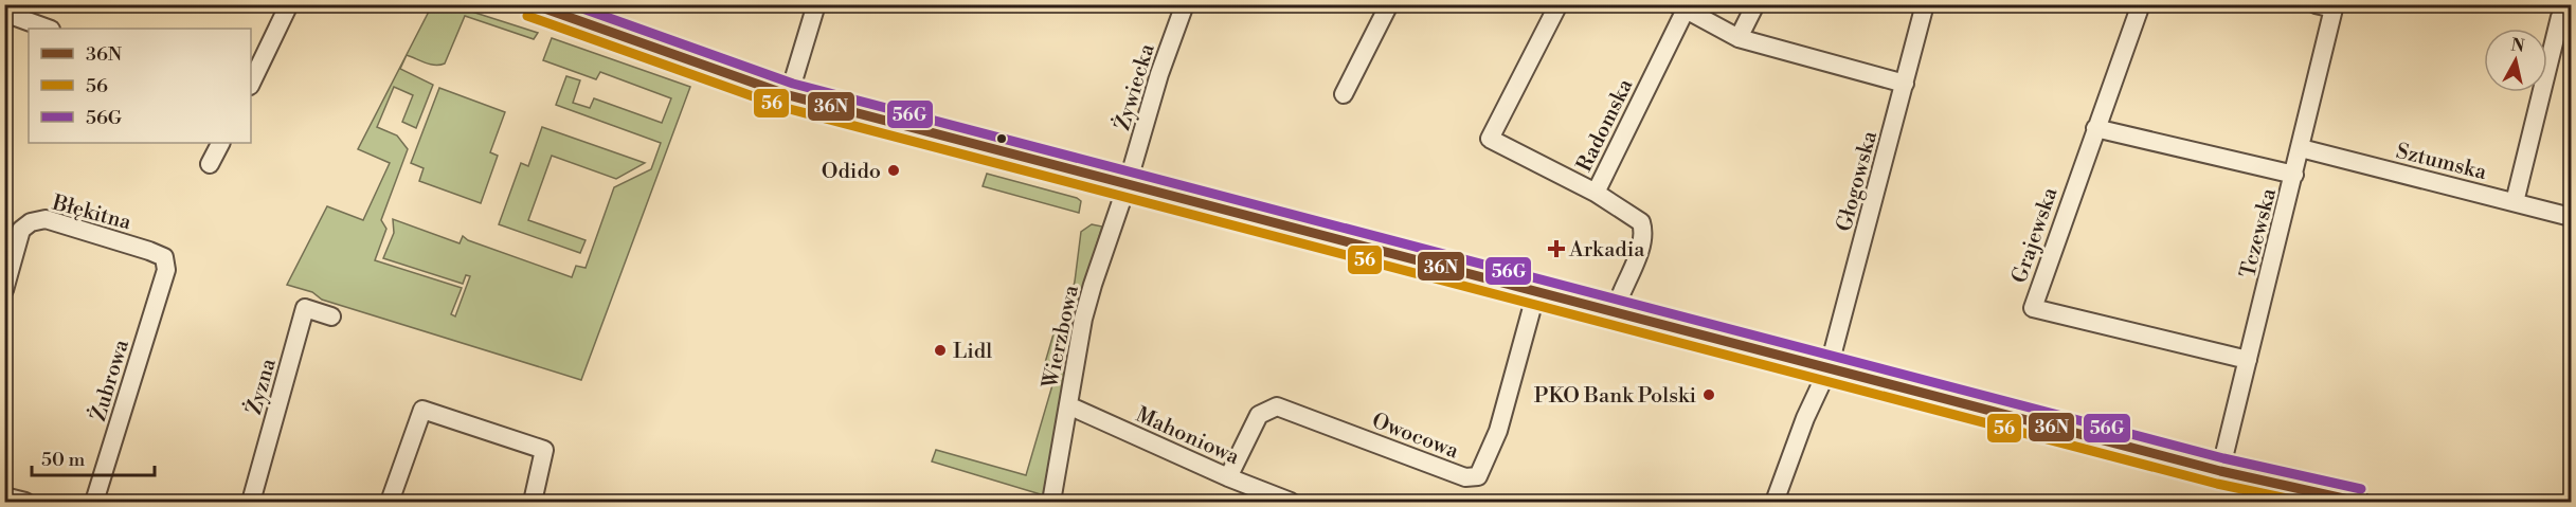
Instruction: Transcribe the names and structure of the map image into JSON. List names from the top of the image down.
{
  "streets": {
    "street": [
      "Żywiecka",
      "Radomska",
      "Sztumska",
      "Głogowska",
      "Błękitna",
      "Tczewska",
      "Grajewska",
      "Wierzbowa",
      "Żubrowa",
      "Żyzna",
      "Mahoniowa",
      "Owocowa"
    ]
  },
  "crossings": [
    ["Żywiecka", "Wierzbowa"],
    ["Sztumska", "Tczewska"],
    ["Błękitna", "Żubrowa"],
    ["Tczewska", "Grajewska"],
    ["Wierzbowa", "Mahoniowa"],
    ["Mahoniowa", "Owocowa"]
  ],
  "places": {
    "other": ["Odido", "Lidl", "PKO Bank Polski"],
    "health": ["Arkadia"]
  },
  "lines": ["transit line 36N", "transit line 56G", "transit line 56"],
  "legend": ["36N", "56", "56G"],
  "scale_bar": "50 m",
  "north": "top"
}
